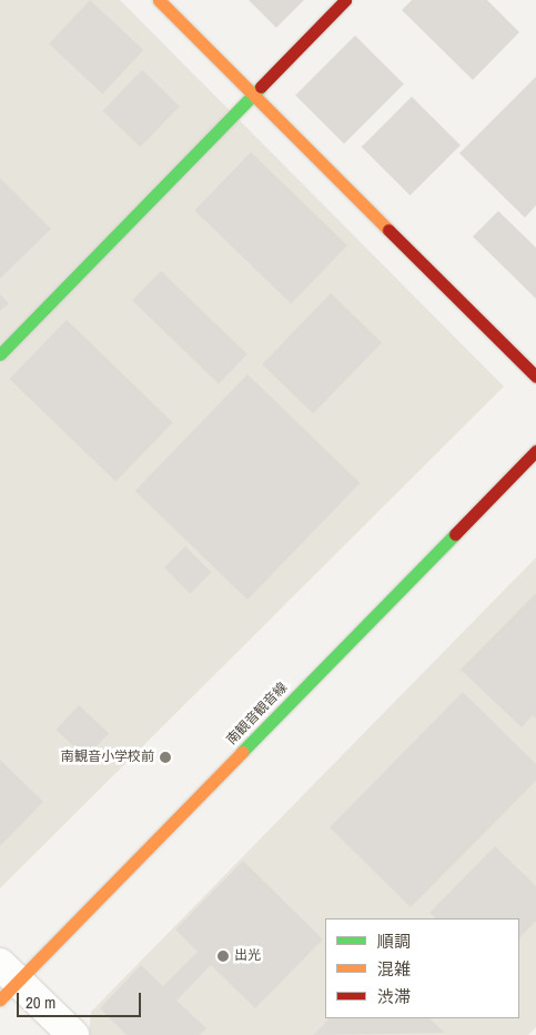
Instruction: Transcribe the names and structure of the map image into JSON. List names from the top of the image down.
{
  "streets": {
    "street": ["南観音観音線"]
  },
  "places": ["南観音小学校前", "出光"],
  "legend": ["順調", "混雑", "渋滞"],
  "scale_bar": "20 m"
}
